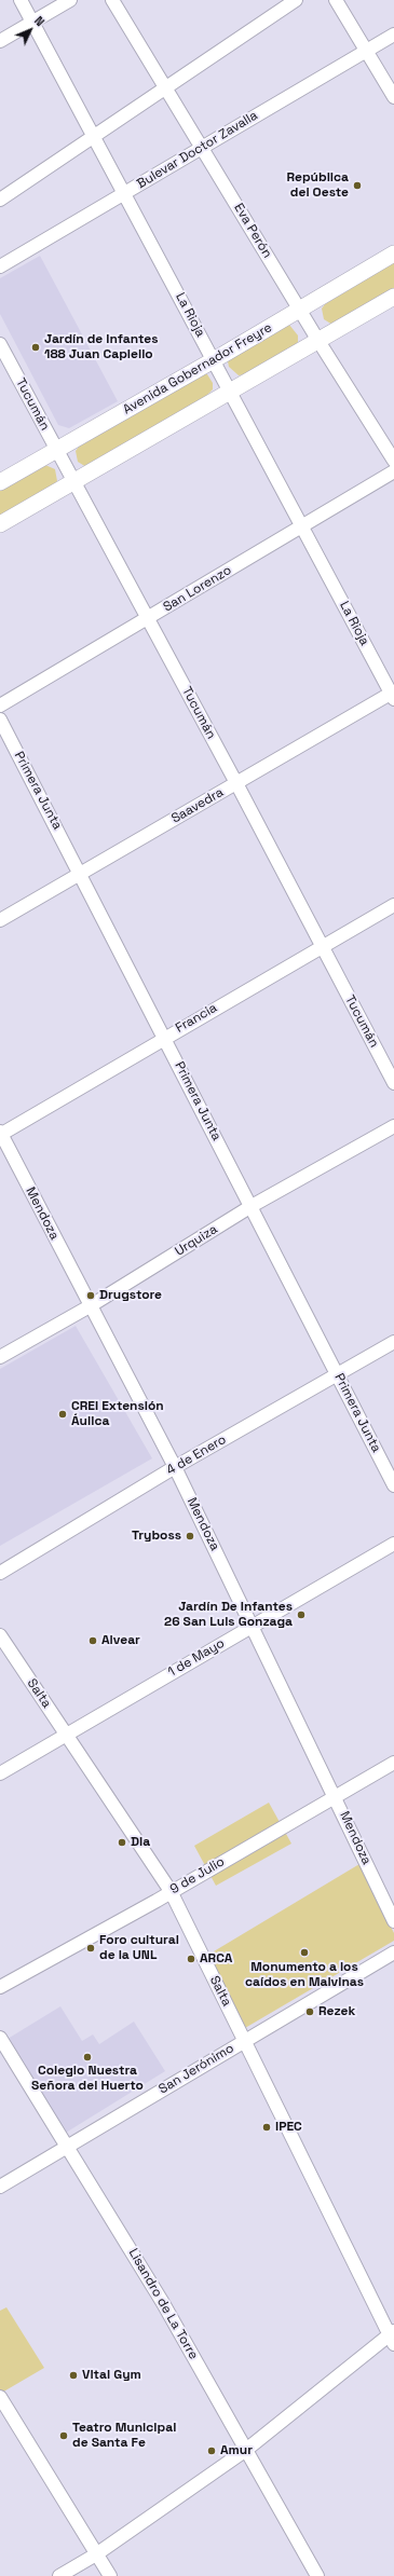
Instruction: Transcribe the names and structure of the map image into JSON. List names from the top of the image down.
{
  "streets": {
    "main road": ["Avenida Gobernador Freyre"],
    "street": [
      "Bulevar Doctor Zavalla",
      "Eva Perón",
      "La Rioja",
      "Tucumán",
      "San Lorenzo",
      "Primera Junta",
      "Saavedra",
      "Francia",
      "Mendoza",
      "Urquiza",
      "4 de Enero",
      "1 de Mayo",
      "Salta",
      "9 de Julio",
      "San Jerónimo",
      "Lisandro de La Torre"
    ]
  },
  "crossings": [
    ["Bulevar Doctor Zavalla", "Eva Perón"],
    ["Bulevar Doctor Zavalla", "La Rioja"],
    ["Eva Perón", "Avenida Gobernador Freyre"],
    ["La Rioja", "Avenida Gobernador Freyre"],
    ["La Rioja", "San Lorenzo"],
    ["La Rioja", "Saavedra"],
    ["Avenida Gobernador Freyre", "Tucumán"],
    ["Tucumán", "San Lorenzo"],
    ["Tucumán", "Saavedra"],
    ["Tucumán", "Francia"],
    ["Primera Junta", "Saavedra"],
    ["Primera Junta", "Francia"],
    ["Primera Junta", "Urquiza"],
    ["Primera Junta", "4 de Enero"],
    ["Francia", "Mendoza"],
    ["Mendoza", "Urquiza"],
    ["Mendoza", "4 de Enero"],
    ["Mendoza", "1 de Mayo"],
    ["Mendoza", "9 de Julio"],
    ["1 de Mayo", "Salta"],
    ["Salta", "9 de Julio"],
    ["Salta", "San Jerónimo"],
    ["San Jerónimo", "Lisandro de La Torre"]
  ],
  "places": [
    "República del Oeste",
    "Jardín de Infantes 188 Juan Capiello",
    "Drugstore",
    "CREI Extensión Áulica",
    "Tryboss",
    "Jardín De Infantes 26 San Luis Gonzaga",
    "Alvear",
    "Dia",
    "Foro cultural de la UNL",
    "Monumento a los caídos en Malvinas",
    "ARCA",
    "Rezek",
    "Colegio Nuestra Señora del Huerto",
    "IPEC",
    "Vital Gym",
    "Teatro Municipal de Santa Fe",
    "Amur"
  ],
  "north": "top right"
}
